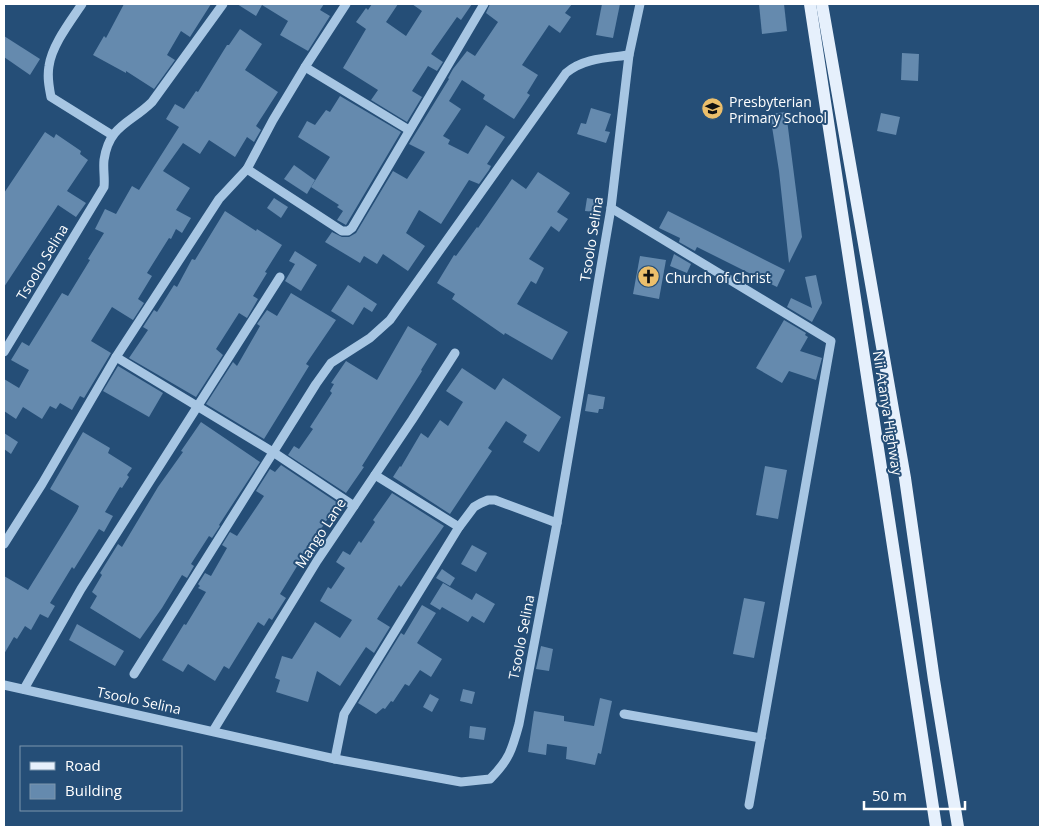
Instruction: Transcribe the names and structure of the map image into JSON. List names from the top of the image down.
{
  "streets": {
    "main road": ["Nii Atanya Highway"],
    "street": ["Tsoolo Selina", "Mango Lane"]
  },
  "crossings": [
    ["Tsoolo Selina", "Mango Lane"]
  ],
  "places": {
    "school or university": ["Presbyterian Primary School"],
    "church": ["Church of Christ"]
  },
  "legend": ["Road", "Building"],
  "scale_bar": "50 m"
}
